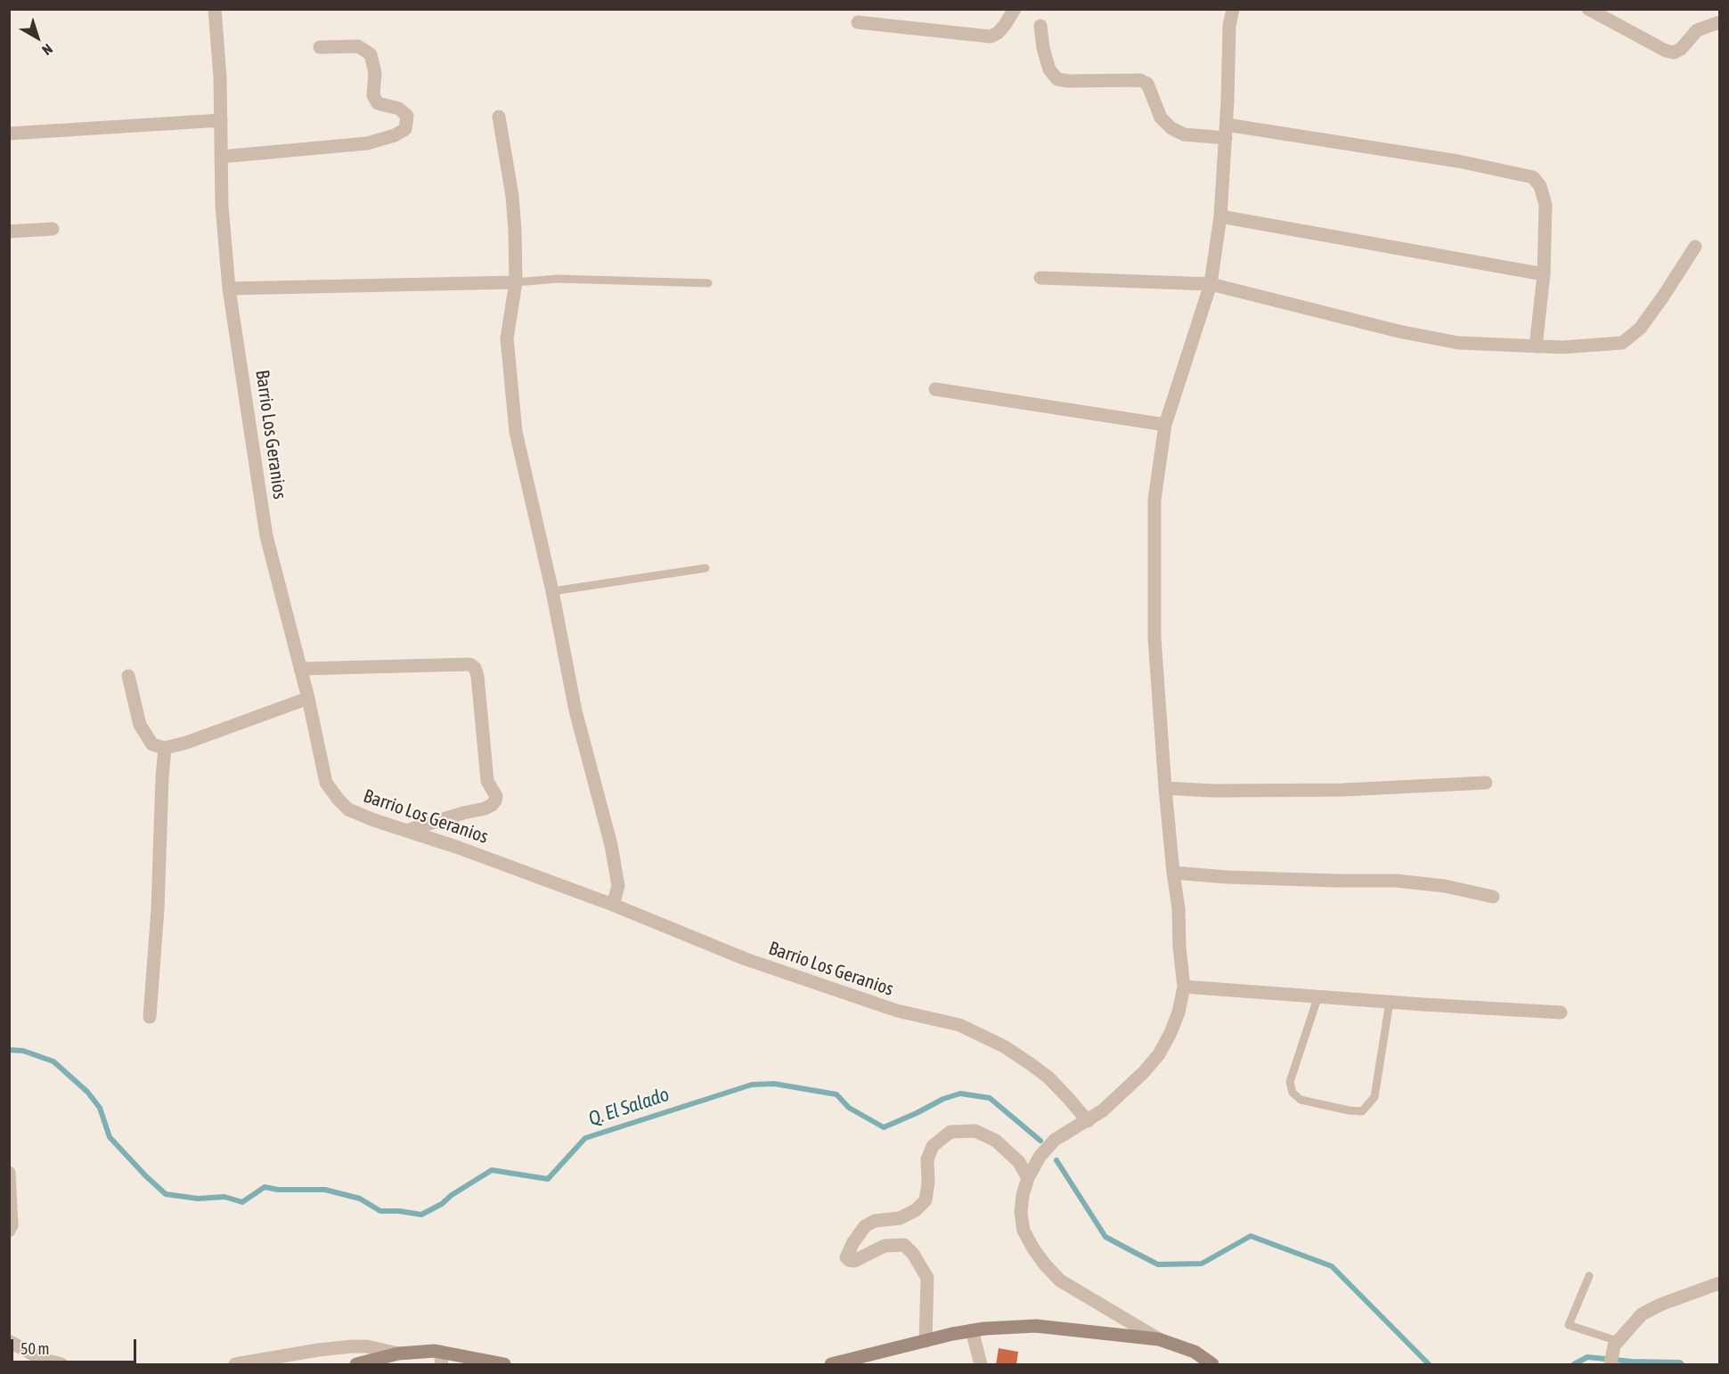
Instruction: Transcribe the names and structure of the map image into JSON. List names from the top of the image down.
{
  "streets": {
    "street": ["Barrio Los Geranios"]
  },
  "water": ["Q. El Salado"],
  "scale_bar": "50 m",
  "north": "bottom right"
}
